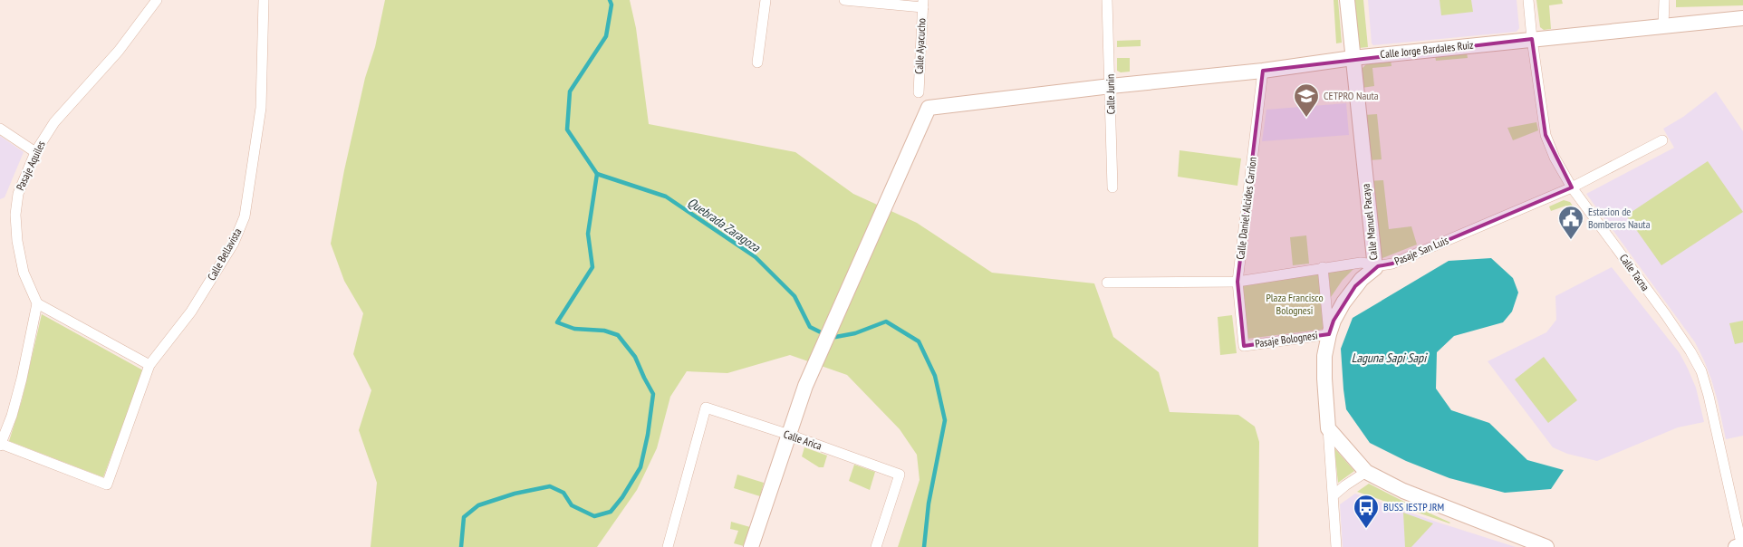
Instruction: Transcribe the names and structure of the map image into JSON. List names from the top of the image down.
{
  "streets": {
    "street": [
      "Calle Ayacucho",
      "Calle Jorge Bardales Ruiz",
      "Calle Junin",
      "Pasaje Aquiles",
      "Calle Daniel Alcides Carrion",
      "Calle Manuel Pacaya",
      "Pasaje San Luis",
      "Calle Bellavista",
      "Calle Tacna",
      "Pasaje Bolognesi",
      "Calle Arica"
    ]
  },
  "crossings": [
    ["Calle Jorge Bardales Ruiz", "Calle Junin"],
    ["Calle Jorge Bardales Ruiz", "Calle Daniel Alcides Carrion"],
    ["Calle Jorge Bardales Ruiz", "Calle Manuel Pacaya"],
    ["Calle Jorge Bardales Ruiz", "Calle Tacna"],
    ["Calle Jorge Bardales Ruiz", "Calle Arica"],
    ["Calle Daniel Alcides Carrion", "Pasaje San Luis"],
    ["Calle Daniel Alcides Carrion", "Pasaje Bolognesi"],
    ["Calle Manuel Pacaya", "Pasaje San Luis"],
    ["Calle Manuel Pacaya", "Pasaje Bolognesi"],
    ["Pasaje San Luis", "Calle Tacna"]
  ],
  "water": ["Quebrada Zaragoza", "Laguna Sapi Sapi"],
  "parks": ["Plaza Francisco Bolognesi"],
  "places": {
    "school or university": ["CETPRO Nauta"],
    "public building": ["Estacion de Bomberos Nauta"],
    "bus stop": ["BUSS IESTP JRM"]
  }
}
